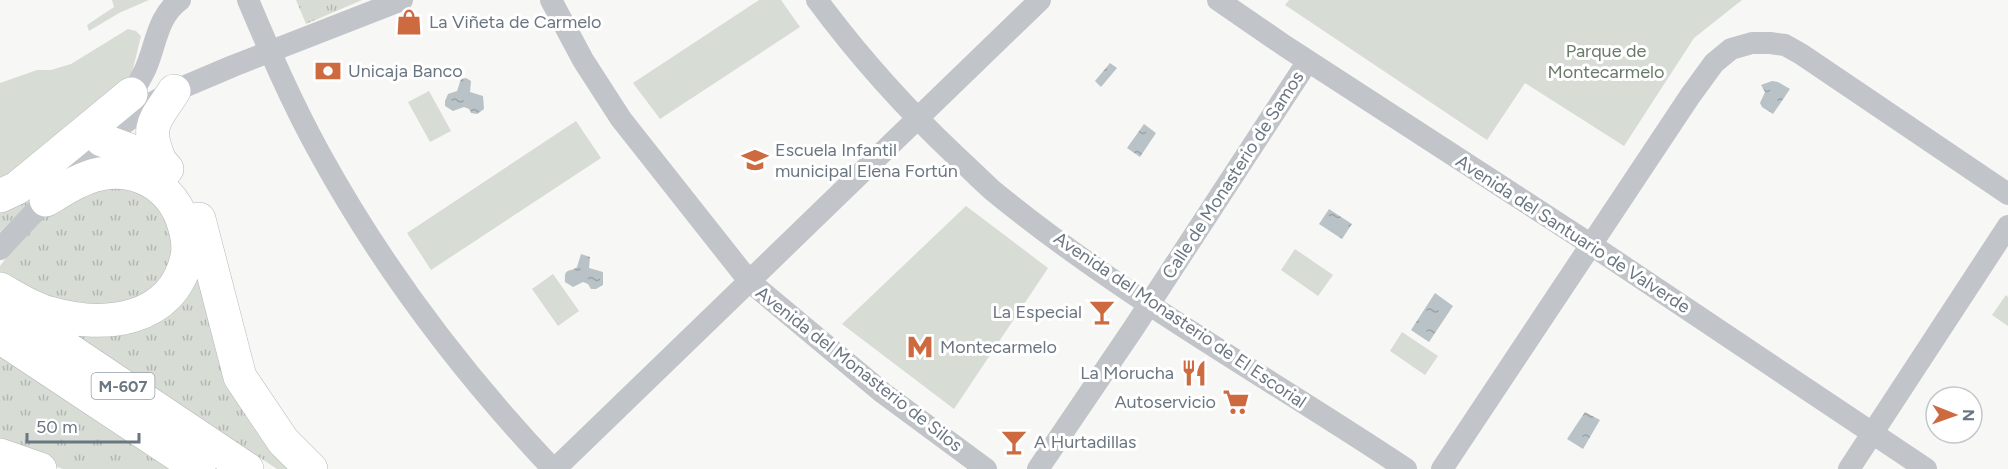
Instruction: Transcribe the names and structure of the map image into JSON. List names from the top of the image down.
{
  "streets": {
    "highway": ["M-607"],
    "street": [
      "Calle de Monasterio de Samos",
      "Avenida del Santuario de Valverde",
      "Avenida del Monasterio de El Escorial",
      "Avenida del Monasterio de Silos"
    ]
  },
  "crossings": [
    ["Calle de Monasterio de Samos", "Avenida del Santuario de Valverde"],
    ["Calle de Monasterio de Samos", "Avenida del Monasterio de El Escorial"]
  ],
  "parks": ["Parque de Montecarmelo"],
  "places": {
    "shop": ["La Viñeta de Carmelo"],
    "bank": ["Unicaja Banco"],
    "school or university": ["Escuela Infantil municipal Elena Fortún"],
    "bar": ["La Especial", "A Hurtadillas"],
    "metro station": ["Montecarmelo"],
    "restaurant": ["La Morucha"],
    "supermarket": ["Autoservicio"]
  },
  "scale_bar": "50 m",
  "north": "right"
}
